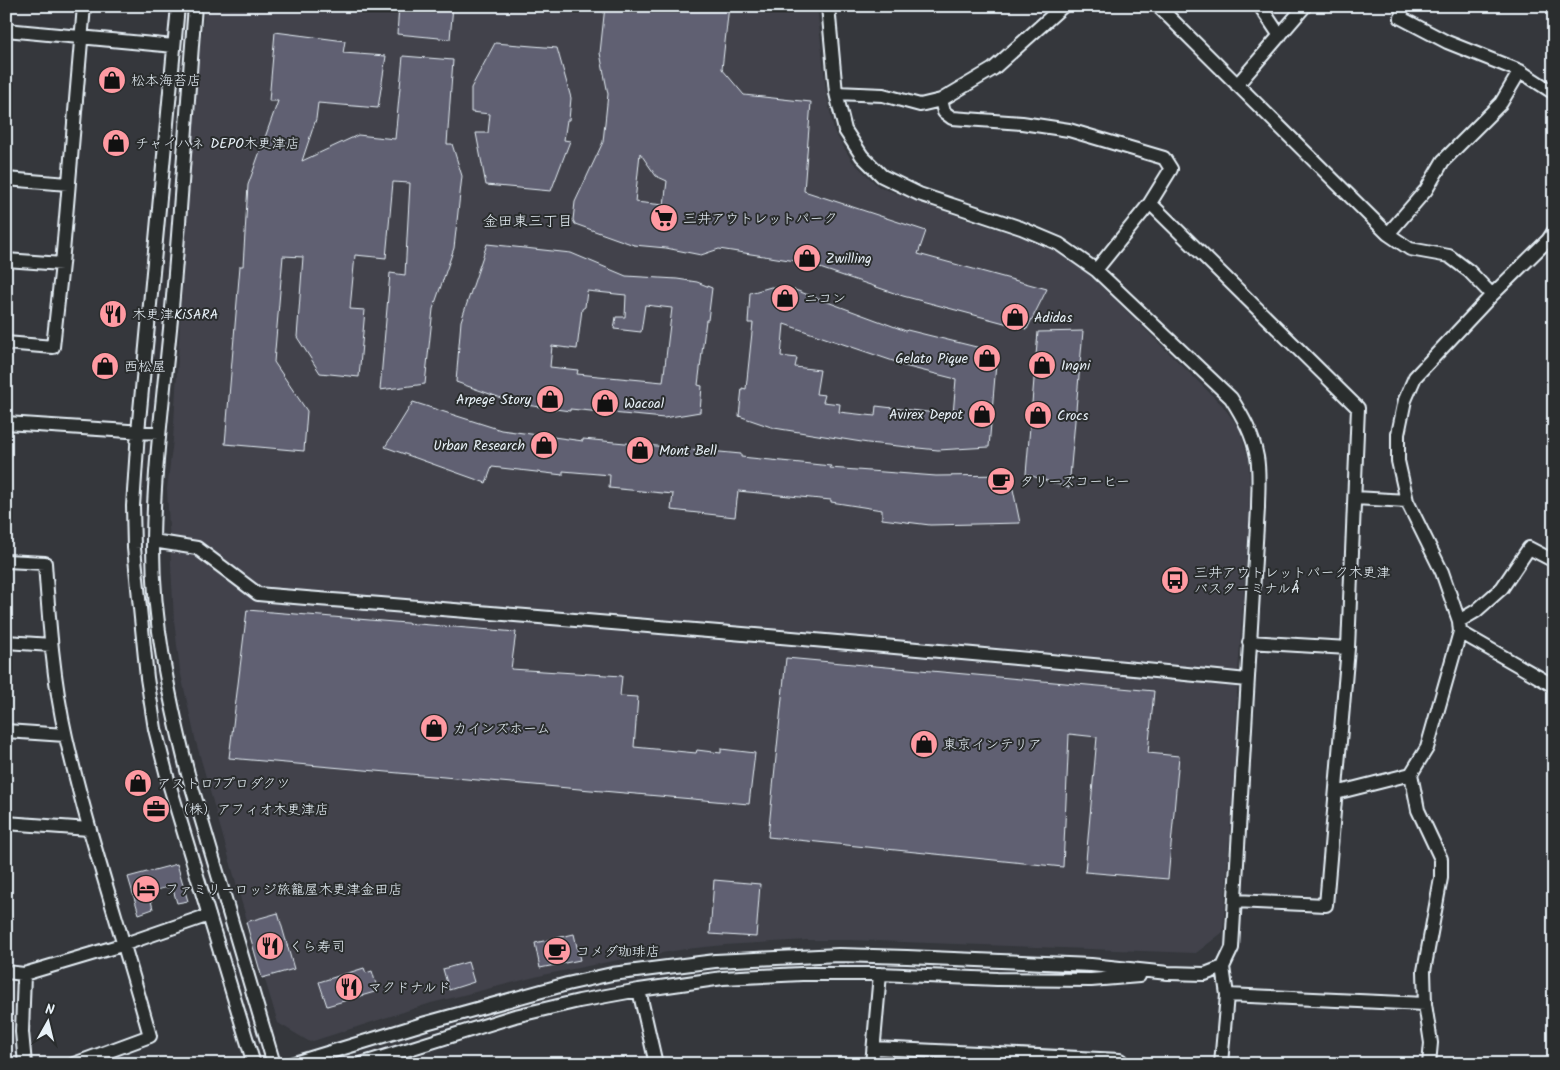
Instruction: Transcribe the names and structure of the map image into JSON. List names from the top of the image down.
{
  "districts": ["金田東三丁目"],
  "places": {
    "shop": [
      "松本海苔店",
      "チャイハネ DEPO木更津店",
      "Zwilling",
      "ニコン",
      "Adidas",
      "Gelato Pique",
      "Ingni",
      "西松屋",
      "Arpege Story",
      "Wacoal",
      "Avirex Depot",
      "Crocs",
      "Urban Research",
      "Mont Bell",
      "カインズホーム",
      "東京インテリア",
      "アストロﾌプロダクツ"
    ],
    "supermarket": ["三井アウトレットパーク"],
    "restaurant": ["木更津KiSARA", "くら寿司", "マクドナルド"],
    "cafe": ["タリーズコーヒー", "コメダ珈琲店"],
    "bus stop": ["三井アウトレットパーク木更津 バスターミナルÅ"],
    "office": ["（株）アフィオ木更津店"],
    "hotel": ["ファミリーロッジ旅籠屋木更津金田店"]
  },
  "north": "top"
}
